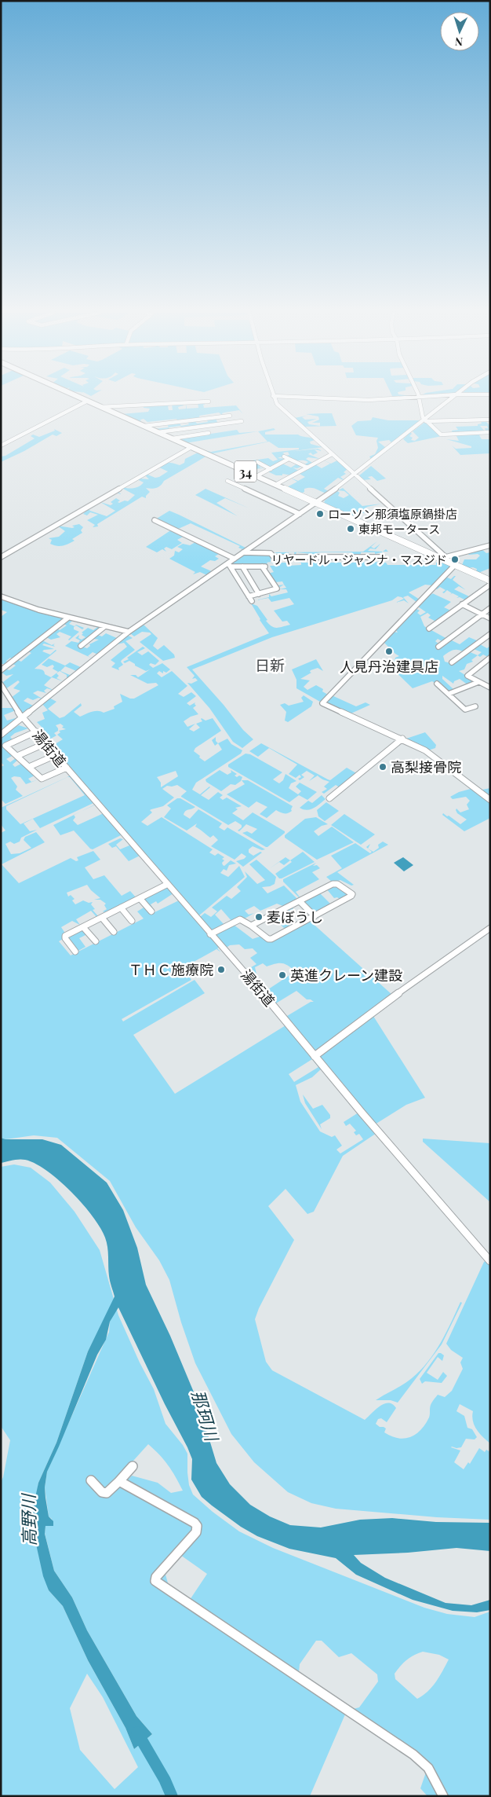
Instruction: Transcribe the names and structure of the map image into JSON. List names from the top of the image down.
{
  "streets": {
    "main road": ["34"],
    "street": ["湯街道"]
  },
  "districts": ["日新"],
  "water": ["那珂川", "高野川"],
  "places": [
    "ローソン那須塩原鍋掛店",
    "東邦モータース",
    "リヤードル・ジャンナ・マスジド",
    "人見丹治建具店",
    "高梨接骨院",
    "麦ぼうし",
    "ＴＨＣ施療院",
    "英進クレーン建設"
  ],
  "north": "bottom"
}
